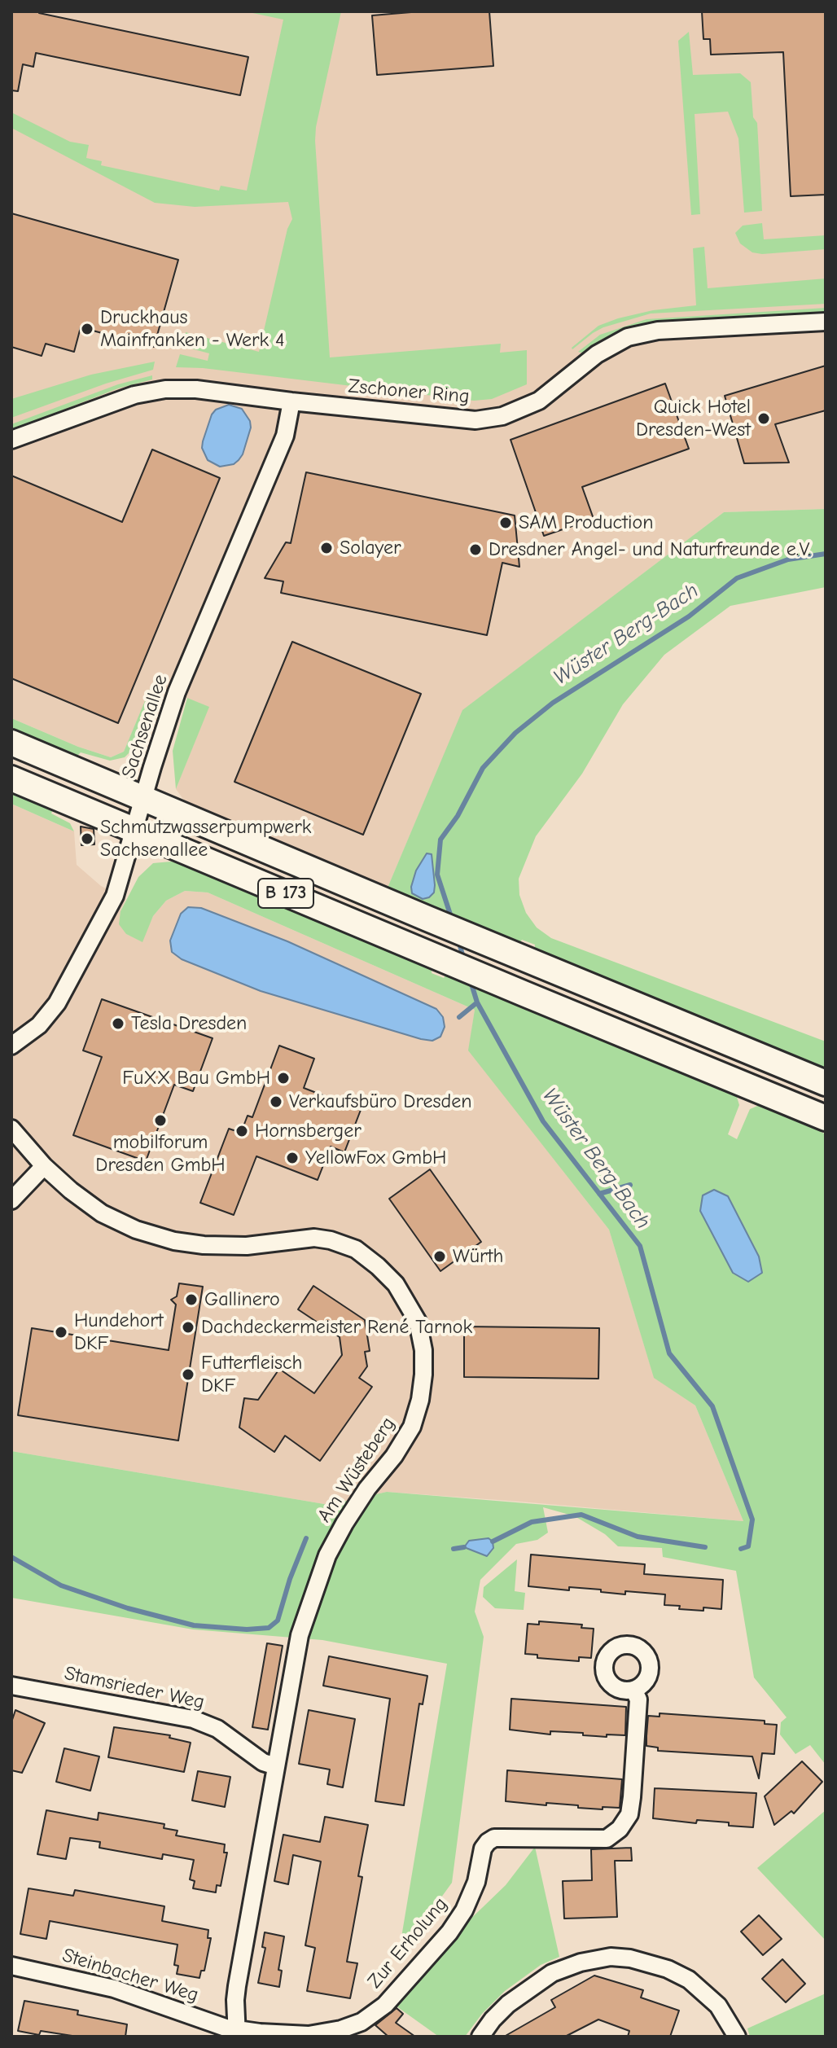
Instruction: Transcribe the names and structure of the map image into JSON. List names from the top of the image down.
{
  "streets": {
    "main road": ["B 173"],
    "street": [
      "Zschoner Ring",
      "Sachsenallee",
      "Am Wüsteberg",
      "Stamsrieder Weg",
      "Zur Erholung",
      "Steinbacher Weg"
    ]
  },
  "crossings": [
    ["Zschoner Ring", "Sachsenallee"],
    ["Sachsenallee", "B 173"],
    ["Am Wüsteberg", "Stamsrieder Weg"],
    ["Am Wüsteberg", "Zur Erholung"],
    ["Am Wüsteberg", "Steinbacher Weg"],
    ["Zur Erholung", "Steinbacher Weg"]
  ],
  "water": ["Wüster Berg-Bach"],
  "places": [
    "Druckhaus Mainfranken - Werk 4",
    "Quick Hotel Dresden-West",
    "SAM Production",
    "Solayer",
    "Dresdner Angel- und Naturfreunde e.V.",
    "Schmutzwasserpumpwerk Sachsenallee",
    "Tesla Dresden",
    "FuXX Bau GmbH",
    "Verkaufsbüro Dresden",
    "mobilforum Dresden GmbH",
    "Hornsberger",
    "YellowFox GmbH",
    "Würth",
    "Gallinero",
    "Dachdeckermeister René Tarnok",
    "Hundehort DKF",
    "Futterfleisch DKF"
  ]
}
